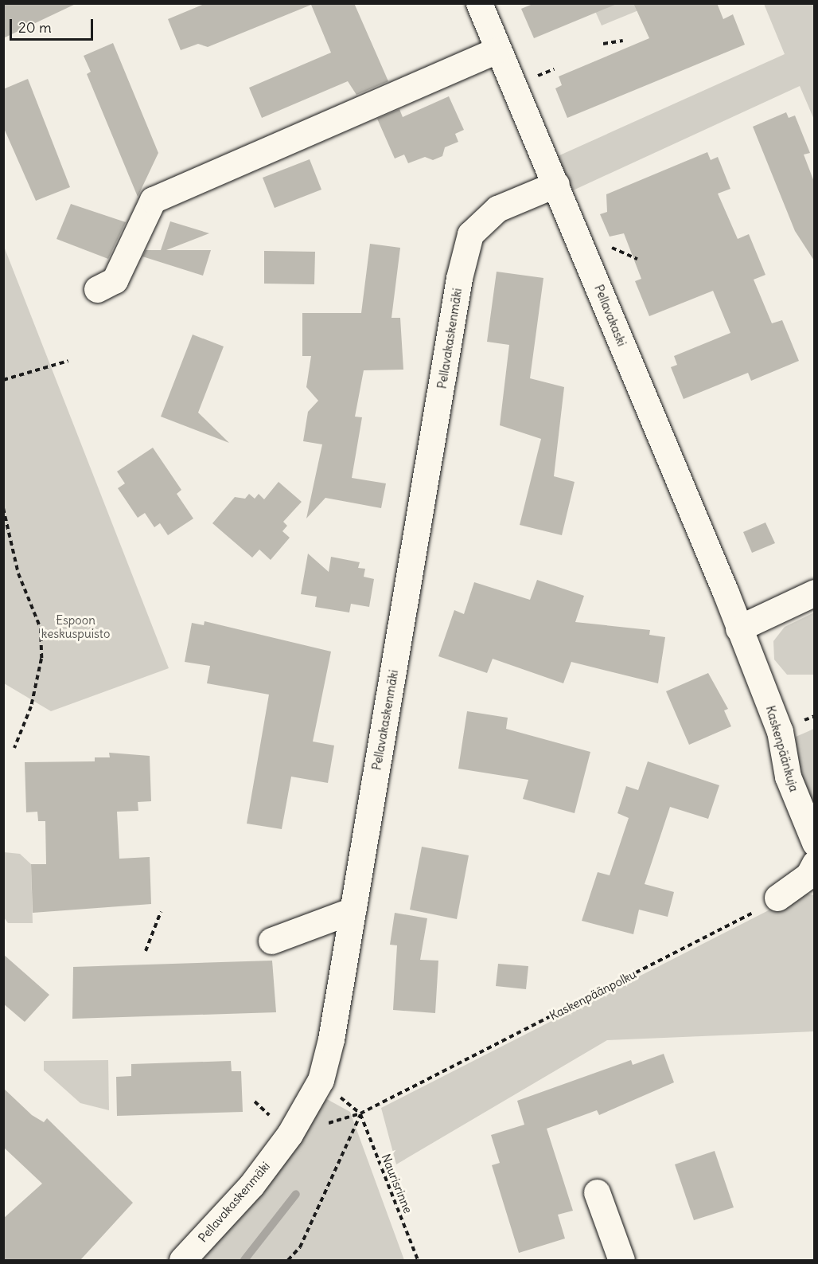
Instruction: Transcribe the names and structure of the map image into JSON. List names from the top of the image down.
{
  "streets": {
    "street": ["Pellavakaski", "Pellavakaskenmäki", "Kaskenpäänkuja"],
    "path": ["Kaskenpäänpolku", "Naurisrinne"]
  },
  "crossings": [
    ["Pellavakaski", "Pellavakaskenmäki"],
    ["Pellavakaski", "Kaskenpäänkuja"],
    ["Kaskenpäänpolku", "Naurisrinne"]
  ],
  "parks": ["Espoon keskuspuisto"],
  "scale_bar": "20 m"
}
